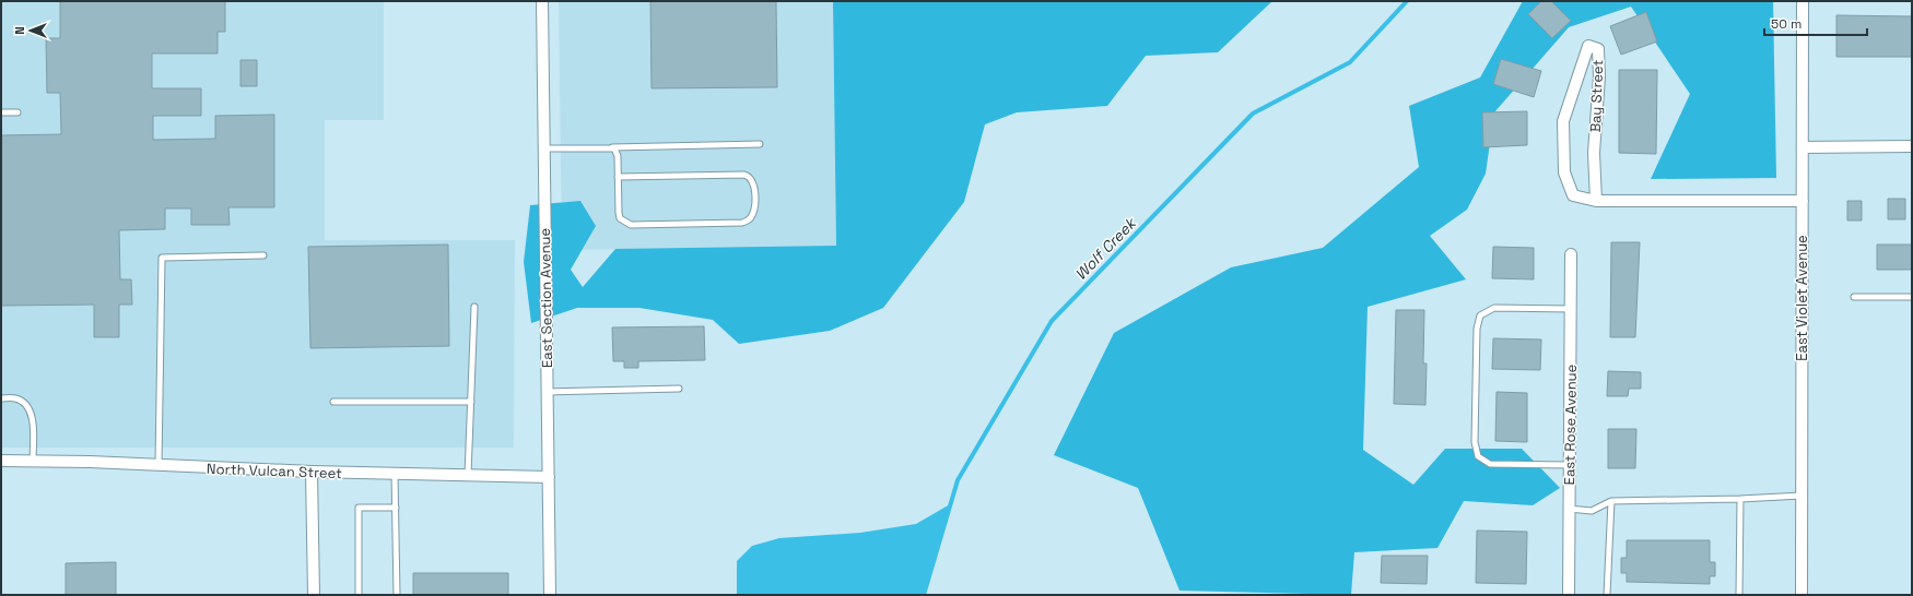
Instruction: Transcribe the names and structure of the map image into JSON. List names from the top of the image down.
{
  "streets": {
    "street": [
      "Bay Street",
      "East Section Avenue",
      "East Violet Avenue",
      "East Rose Avenue",
      "North Vulcan Street"
    ]
  },
  "crossings": [
    ["Bay Street", "East Violet Avenue"],
    ["East Section Avenue", "North Vulcan Street"]
  ],
  "water": ["Wolf Creek"],
  "scale_bar": "50 m",
  "north": "left"
}
